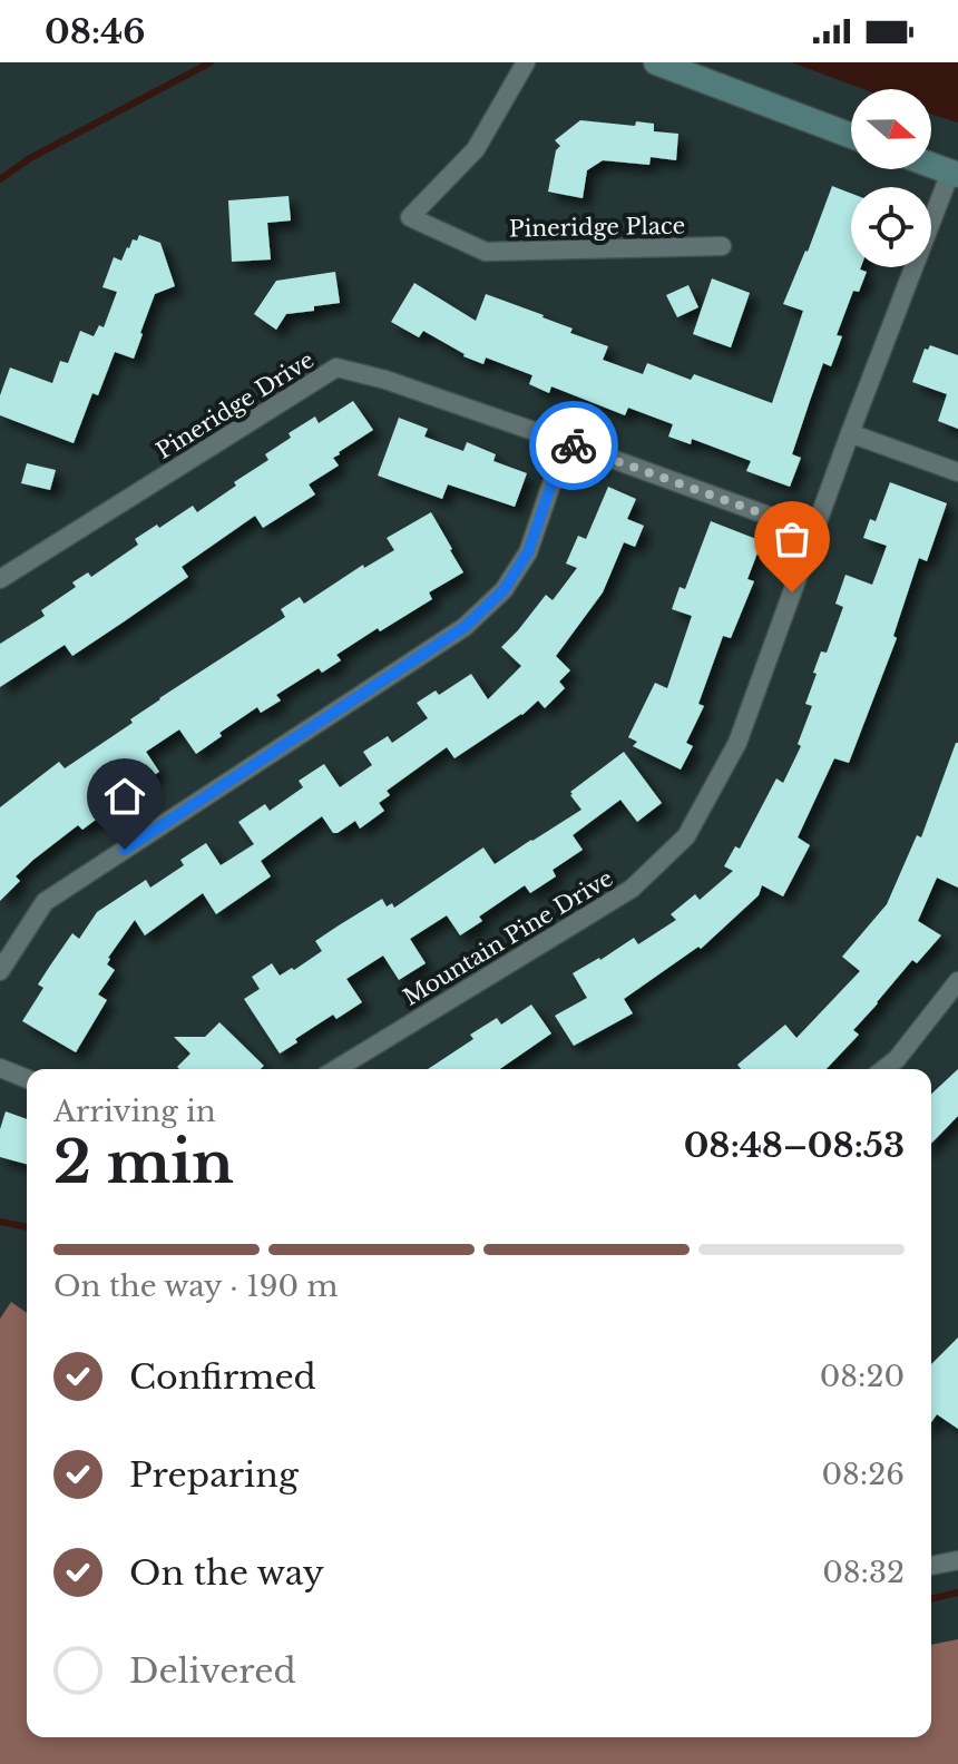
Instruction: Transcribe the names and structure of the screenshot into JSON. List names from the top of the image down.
{
  "streets": {
    "street": ["Pineridge Place", "Pineridge Drive", "Mountain Pine Drive"]
  },
  "crossings": [
    ["Pineridge Drive", "Mountain Pine Drive"]
  ],
  "north": "right",
  "page": {
    "status": "08:46",
    "heading": ["2 min", "Arriving in", "08:48–08:53"],
    "bar": "On the way · 190 m",
    "list": [
      ["Confirmed", "08:20"],
      ["Preparing", "08:26"],
      ["On the way", "08:32"],
      "Delivered"
    ]
  }
}
